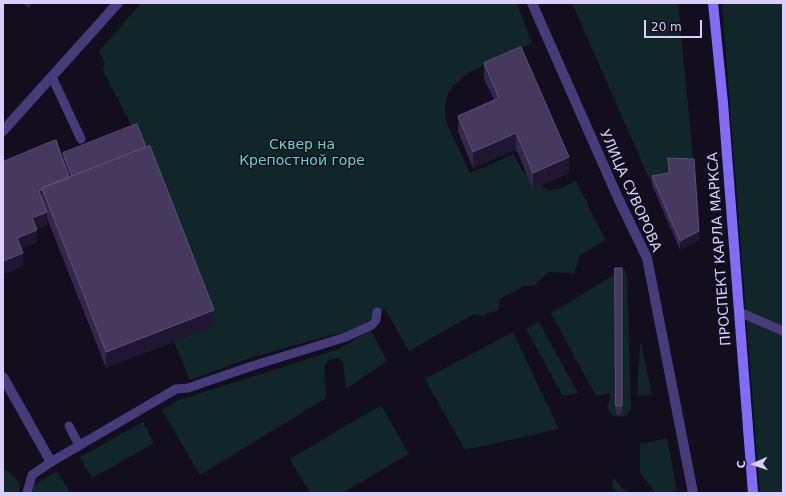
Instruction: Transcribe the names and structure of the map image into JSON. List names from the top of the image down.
{
  "streets": {
    "main road": ["ПРОСПЕКТ КАРЛА МАРКСА"],
    "street": ["УЛИЦА СУВОРОВА"]
  },
  "parks": ["Сквер на Крепостной горе"],
  "scale_bar": "20 m",
  "north": "left"
}
